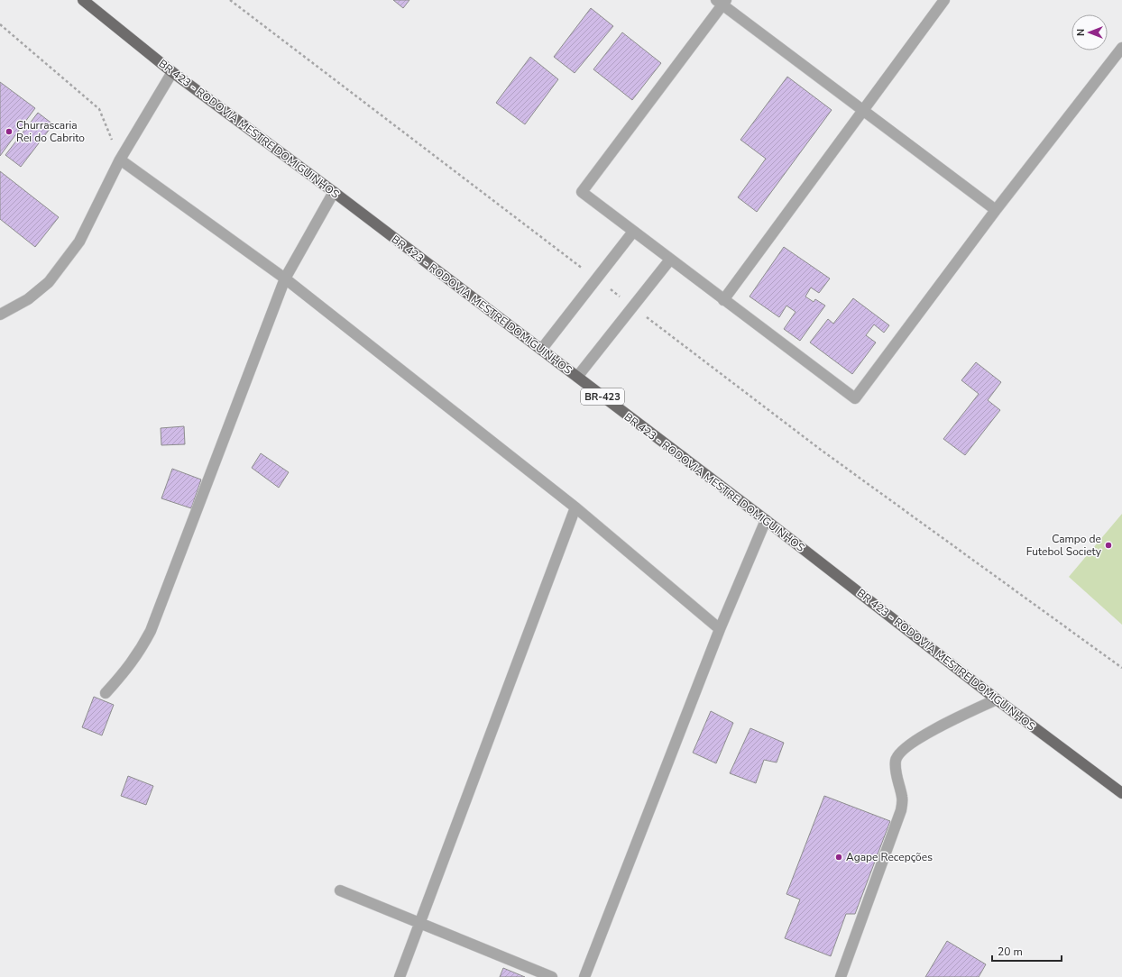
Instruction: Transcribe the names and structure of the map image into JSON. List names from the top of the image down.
{
  "streets": {
    "main road": ["BR 423 - RODOVIA MESTRE DOMIGUINHOS", "BR-423"]
  },
  "places": ["Churrascaria Rei do Cabrito", "Campo de Futebol Society", "Agape Recepções"],
  "scale_bar": "20 m",
  "north": "left"
}
